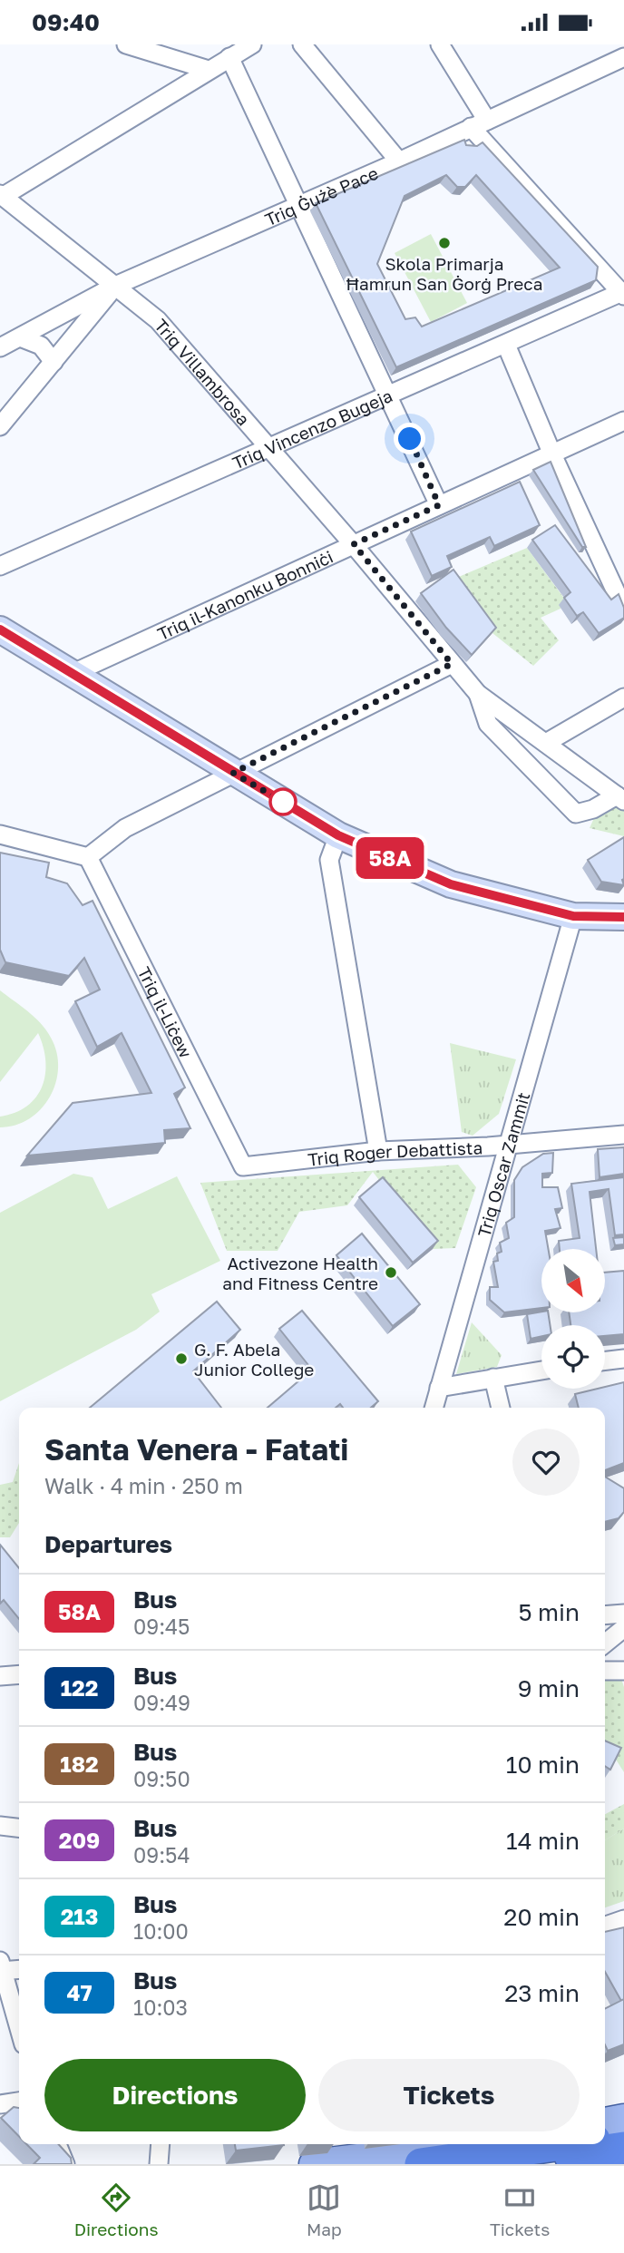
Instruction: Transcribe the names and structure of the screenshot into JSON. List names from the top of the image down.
{
  "streets": {
    "street": [
      "Triq Ġużè Pace",
      "Triq Villambrosa",
      "Triq Vincenzo Bugeja",
      "Triq il-Kanonku Bonniċi",
      "Triq il-Liċew",
      "Triq Roger Debattista",
      "Triq Oscar Zammit"
    ]
  },
  "crossings": [
    ["Triq Ġużè Pace", "Triq Villambrosa"],
    ["Triq Villambrosa", "Triq Vincenzo Bugeja"],
    ["Triq Villambrosa", "Triq il-Kanonku Bonniċi"],
    ["Triq il-Liċew", "Triq Roger Debattista"],
    ["Triq Roger Debattista", "Triq Oscar Zammit"]
  ],
  "places": ["Skola Primarja Ħamrun San Ġorġ Preca", "Activezone Health and Fitness Centre", "G. F. Abela Junior College"],
  "lines": ["bus line 58A"],
  "north": "bottom right",
  "page": {
    "status": "09:40",
    "on_map": "58A",
    "heading": [
      ["Santa Venera - Fatati", "Walk · 4 min · 250 m"],
      "Departures"
    ],
    "list": [
      {
        "mark": "58A",
        "name": "Bus",
        "note": "09:45",
        "value": "5 min"
      },
      {
        "mark": "122",
        "name": "Bus",
        "note": "09:49",
        "value": "9 min"
      },
      {
        "mark": "182",
        "name": "Bus",
        "note": "09:50",
        "value": "10 min"
      },
      {
        "mark": "209",
        "name": "Bus",
        "note": "09:54",
        "value": "14 min"
      },
      {
        "mark": "213",
        "name": "Bus",
        "note": "10:00",
        "value": "20 min"
      },
      {
        "mark": "47",
        "name": "Bus",
        "note": "10:03",
        "value": "23 min"
      }
    ],
    "buttons": ["Directions", "Tickets"],
    "tabs": ["Directions", "Map", "Tickets"]
  }
}
